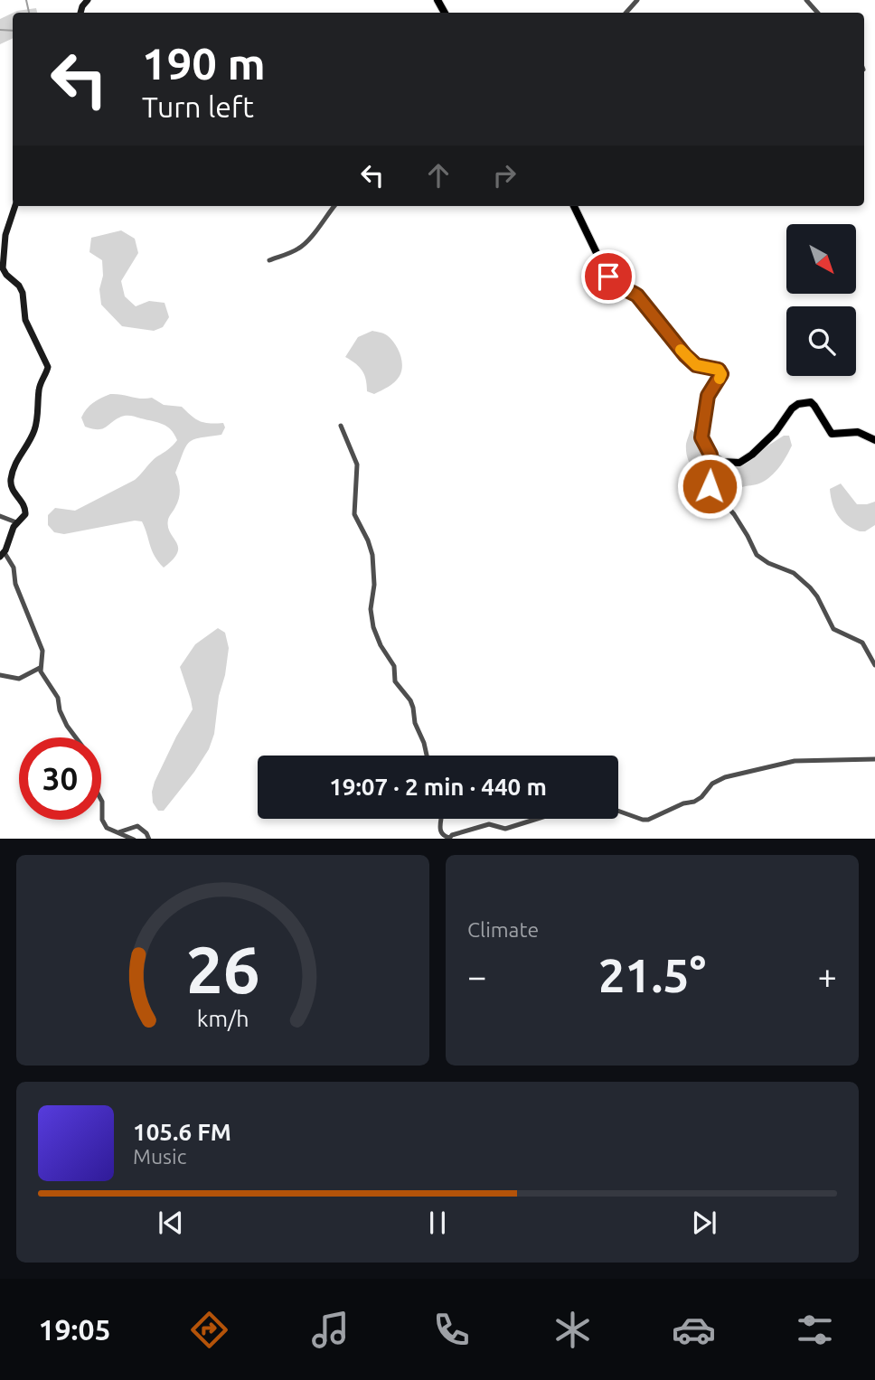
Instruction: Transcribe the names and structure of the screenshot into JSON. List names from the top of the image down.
{
  "north": "bottom right",
  "page": {
    "turn": ["190 m", "Turn left"],
    "limit": "30",
    "trip": "19:07 · 2 min · 440 m",
    "tile": "Climate",
    "heat": ["−", "21.5°", "+"],
    "song": ["105.6 FM", "Music"],
    "tabs": "19:05",
    "gauge": ["26", "km/h"]
  }
}
